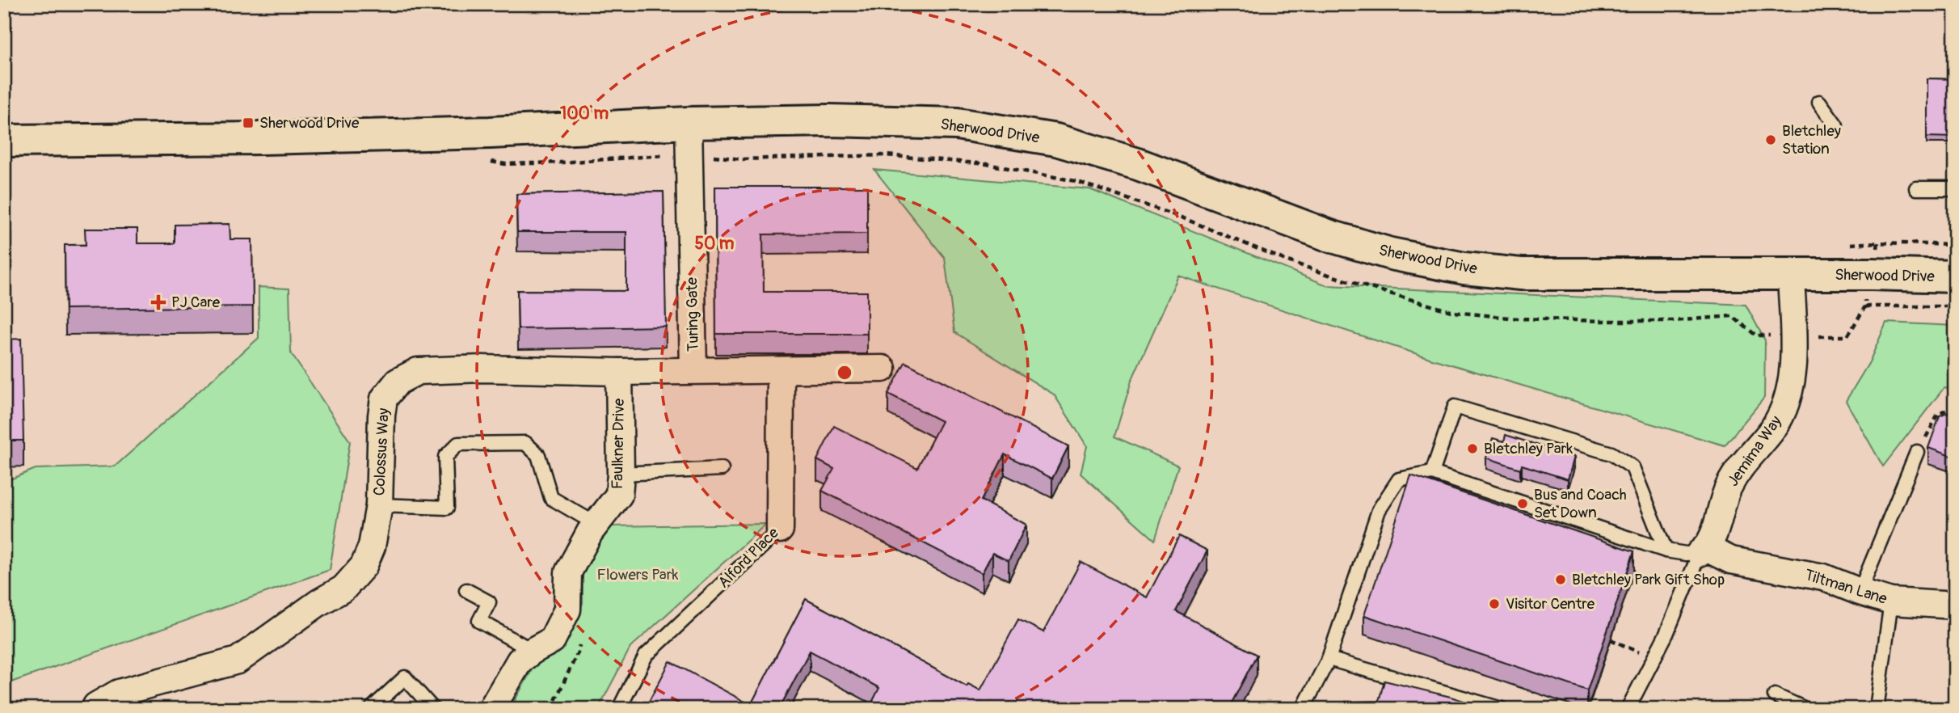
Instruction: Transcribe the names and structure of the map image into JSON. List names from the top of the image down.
{
  "streets": {
    "street": [
      "Sherwood Drive",
      "Turing Gate",
      "Faulkner Drive",
      "Jemima Way",
      "Colossus Way",
      "Alford Place",
      "Tiltman Lane"
    ]
  },
  "crossings": [
    ["Sherwood Drive", "Turing Gate"],
    ["Sherwood Drive", "Jemima Way"],
    ["Turing Gate", "Colossus Way"],
    ["Faulkner Drive", "Colossus Way"],
    ["Jemima Way", "Tiltman Lane"],
    ["Colossus Way", "Alford Place"]
  ],
  "parks": ["Flowers Park"],
  "places": {
    "transit": ["Sherwood Drive"],
    "other": [
      "Bletchley Station",
      "Bletchley Park",
      "Bus and Coach Set Down",
      "Bletchley Park Gift Shop",
      "Visitor Centre"
    ],
    "health": ["PJ Care"]
  },
  "rings": ["100 m", "50 m"]
}
